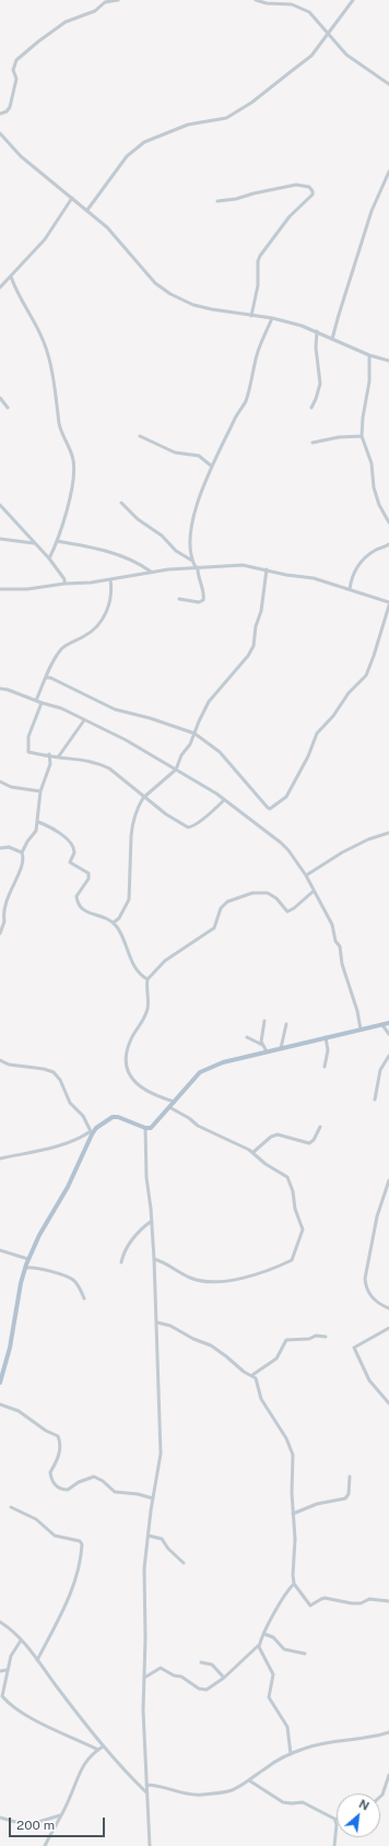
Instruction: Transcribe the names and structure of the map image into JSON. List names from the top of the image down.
{
  "scale_bar": "200 m",
  "north": "top right"
}
